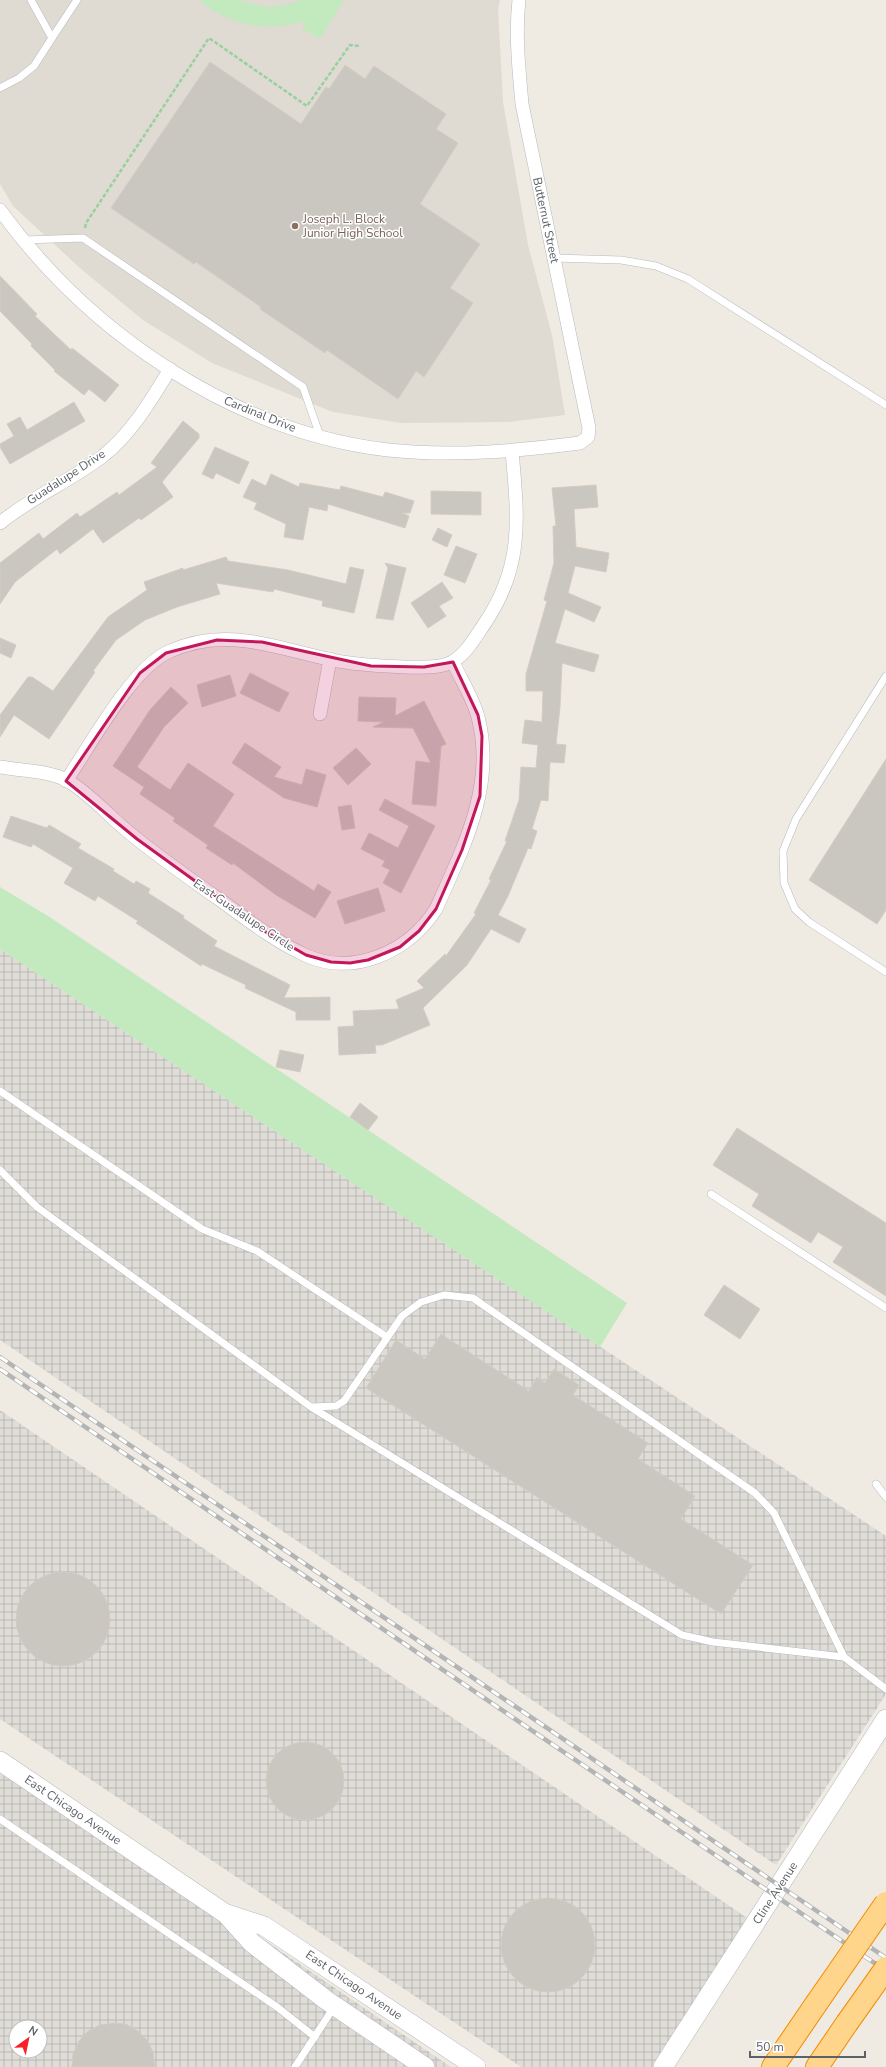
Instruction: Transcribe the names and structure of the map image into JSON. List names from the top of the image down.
{
  "streets": {
    "main road": ["East Chicago Avenue", "Cline Avenue"],
    "street": [
      "Butternut Street",
      "Cardinal Drive",
      "Guadalupe Drive",
      "East Guadalupe Circle"
    ]
  },
  "crossings": [
    ["Butternut Street", "Cardinal Drive"],
    ["Cardinal Drive", "Guadalupe Drive"]
  ],
  "places": ["Joseph L. Block Junior High School"],
  "scale_bar": "50 m",
  "north": "top right"
}
